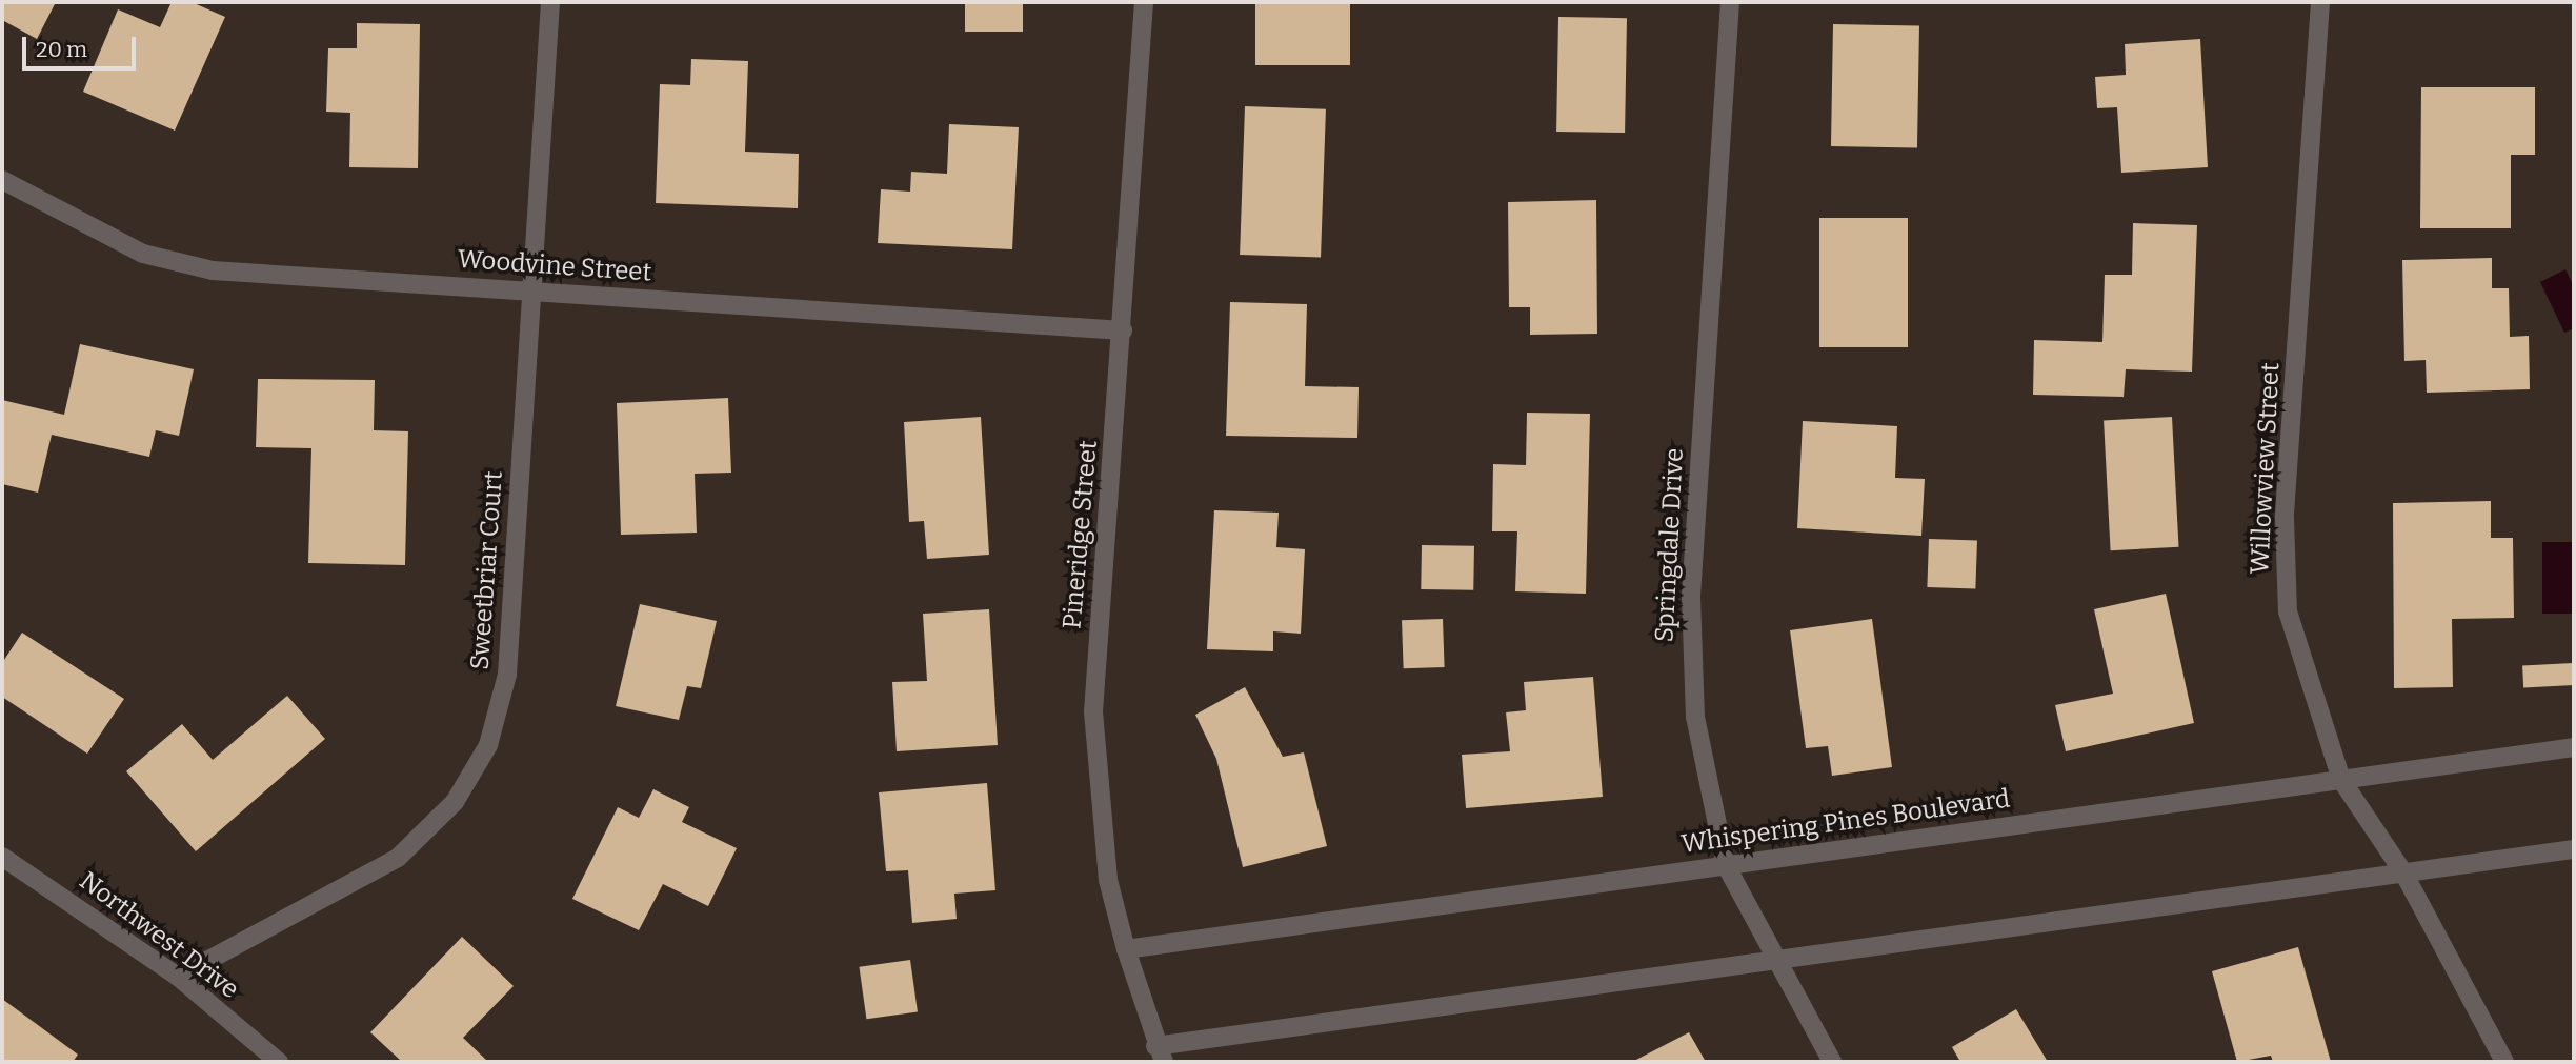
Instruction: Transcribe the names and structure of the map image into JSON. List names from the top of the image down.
{
  "streets": {
    "street": [
      "Woodvine Street",
      "Willowview Street",
      "Pineridge Street",
      "Springdale Drive",
      "Sweetbriar Court",
      "Whispering Pines Boulevard",
      "Northwest Drive"
    ]
  },
  "crossings": [
    ["Woodvine Street", "Pineridge Street"],
    ["Woodvine Street", "Sweetbriar Court"],
    ["Willowview Street", "Whispering Pines Boulevard"],
    ["Pineridge Street", "Whispering Pines Boulevard"],
    ["Springdale Drive", "Whispering Pines Boulevard"],
    ["Sweetbriar Court", "Northwest Drive"]
  ],
  "scale_bar": "20 m"
}
